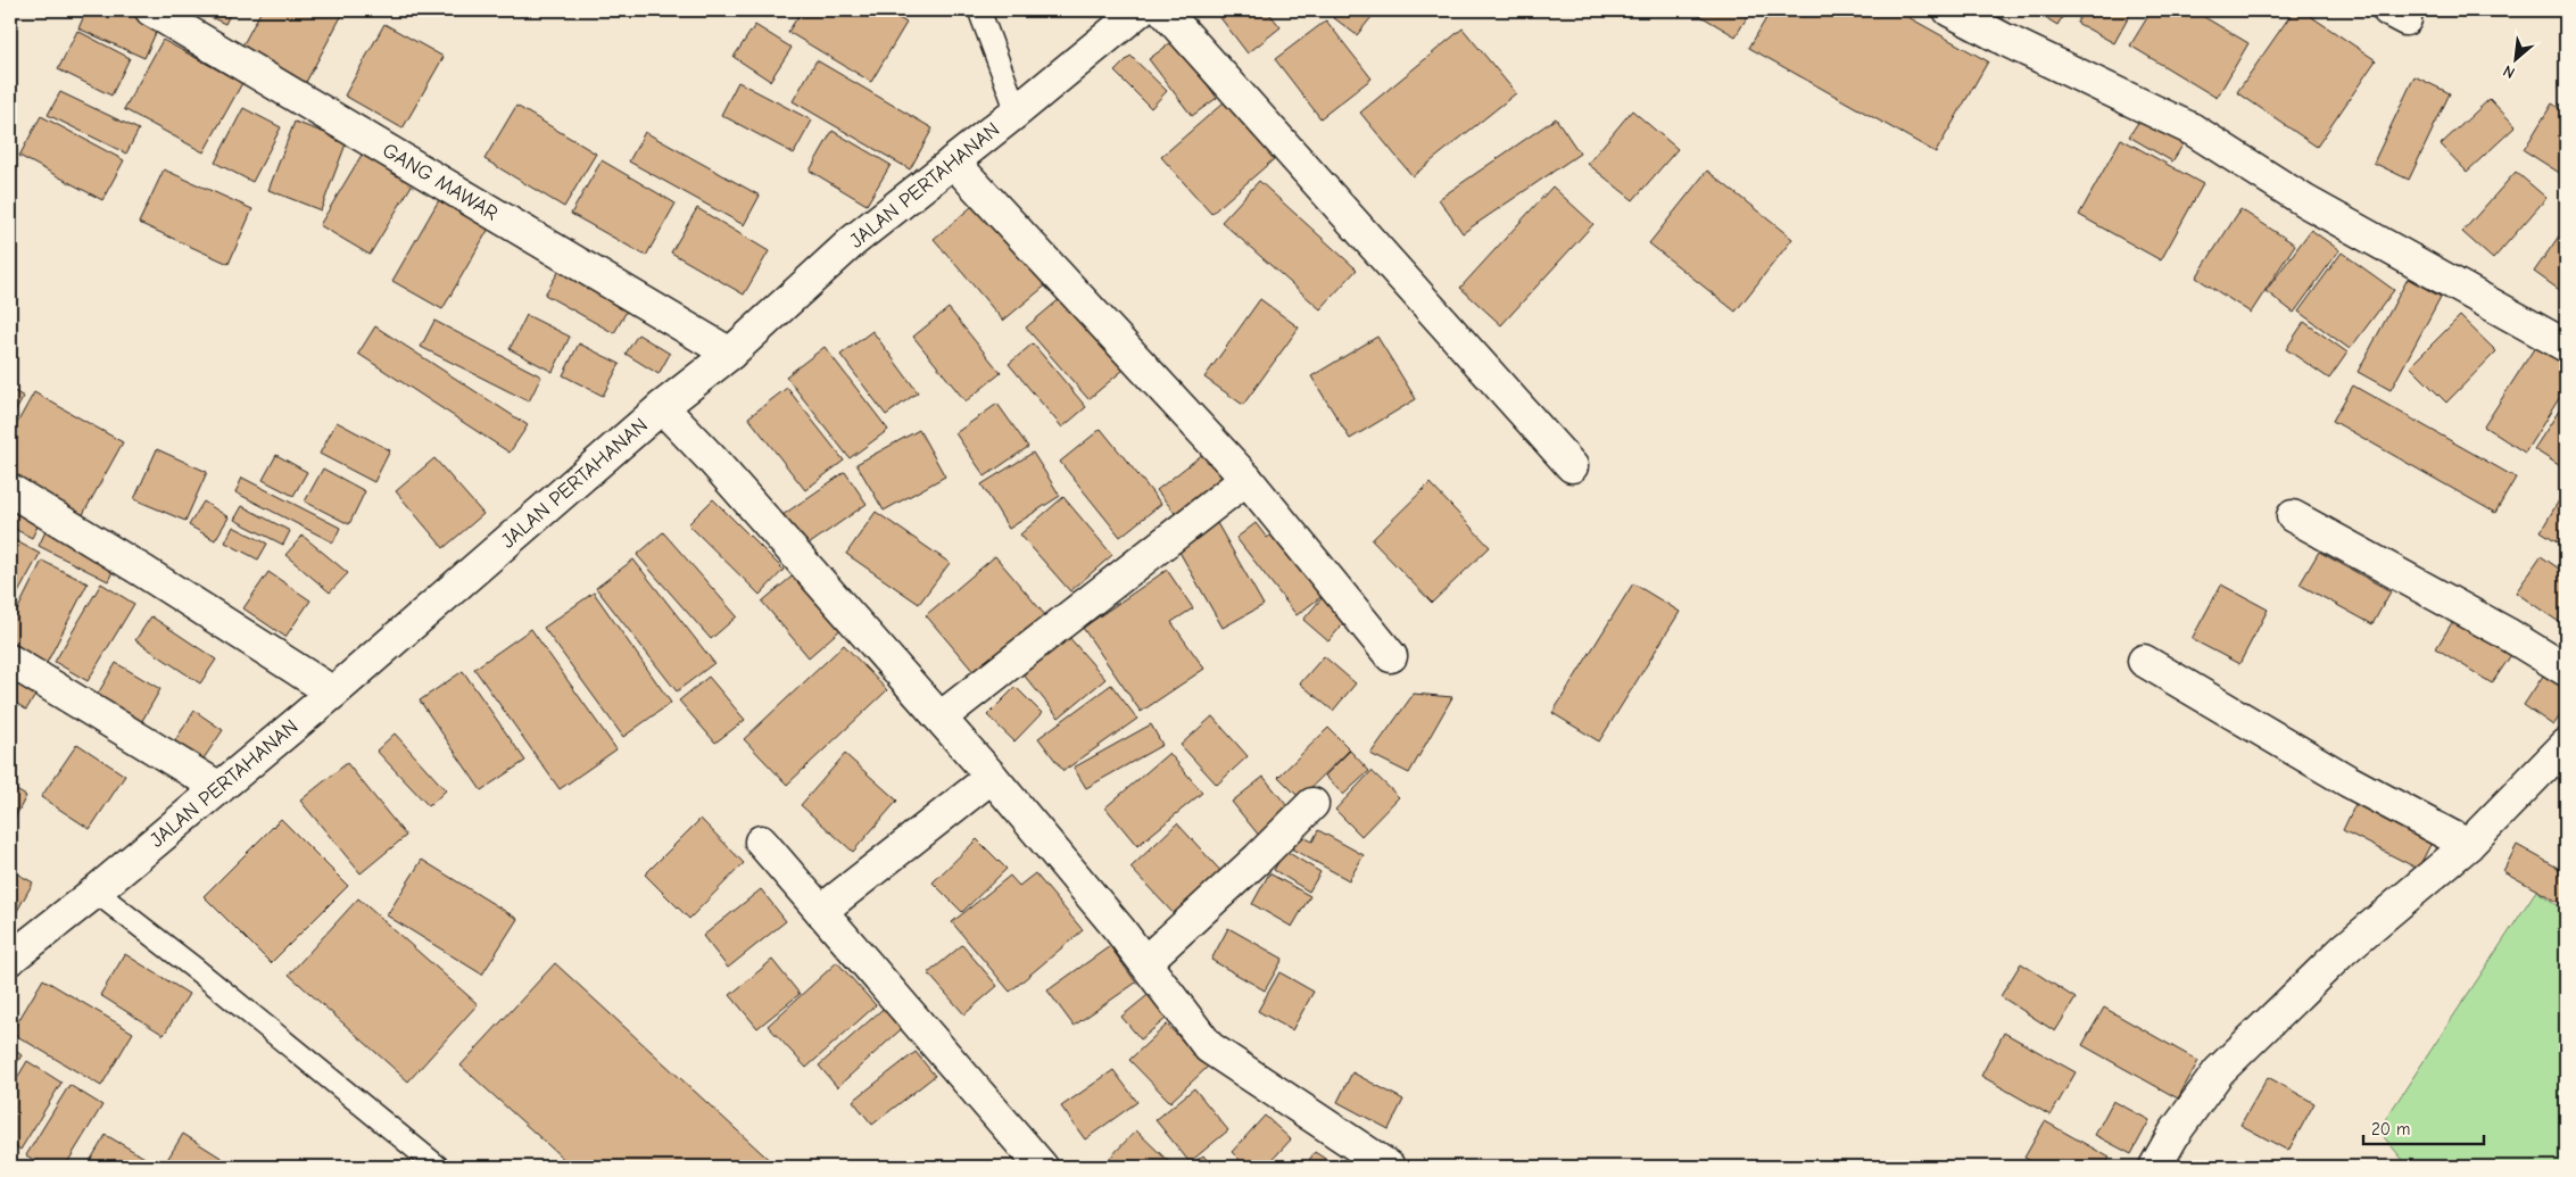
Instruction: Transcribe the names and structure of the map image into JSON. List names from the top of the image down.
{
  "streets": {
    "street": ["GANG MAWAR", "JALAN PERTAHANAN"]
  },
  "crossings": [
    ["GANG MAWAR", "JALAN PERTAHANAN"]
  ],
  "scale_bar": "20 m",
  "north": "bottom left"
}
